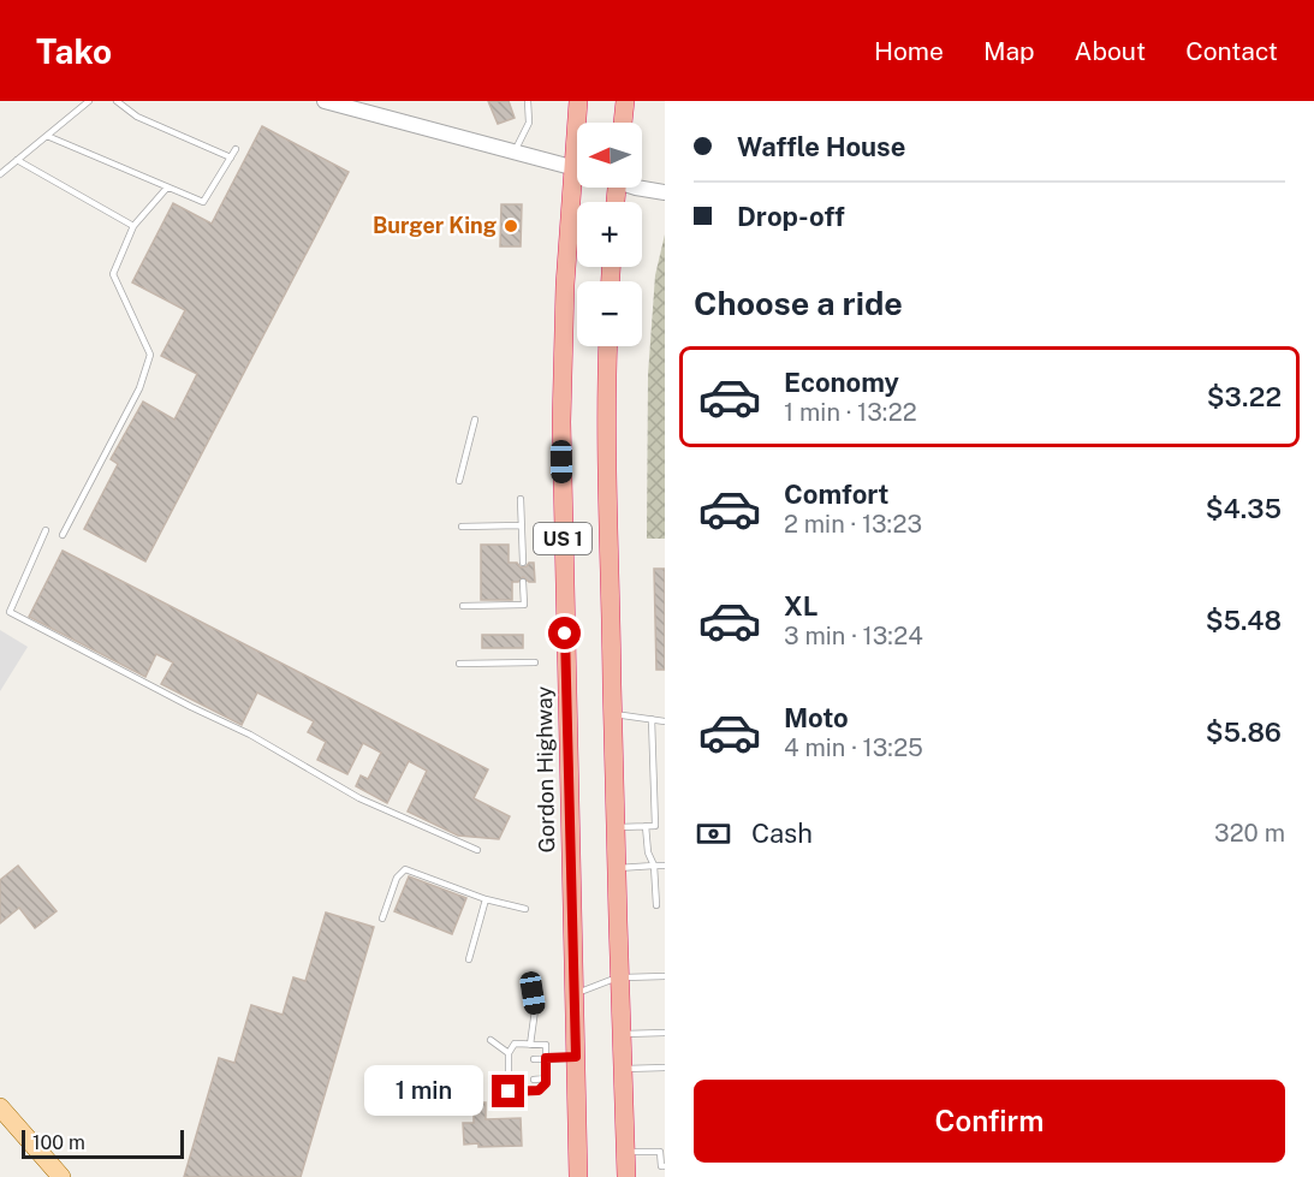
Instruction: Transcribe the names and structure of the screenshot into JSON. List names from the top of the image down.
{
  "streets": {
    "highway": ["US 1", "Gordon Highway"]
  },
  "places": ["Burger King"],
  "scale_bar": "100 m",
  "north": "left",
  "page": {
    "header": "Tako",
    "nav": [
      "Home",
      "Map",
      "About",
      "Contact"
    ],
    "banner": ["Waffle House", "Drop-off"],
    "map_buttons": ["+", "−"],
    "heading": "Choose a ride",
    "list": [
      {
        "name": "Economy",
        "note": "1 min · 13:22",
        "value": "$3.22"
      },
      {
        "name": "Comfort",
        "note": "2 min · 13:23",
        "value": "$4.35"
      },
      {
        "name": "XL",
        "note": "3 min · 13:24",
        "value": "$5.48"
      },
      {
        "name": "Moto",
        "note": "4 min · 13:25",
        "value": "$5.86"
      }
    ],
    "pay": ["Cash", "320 m"],
    "bubble": "1 min",
    "buttons": "Confirm",
    "scale": "100 m"
  }
}
